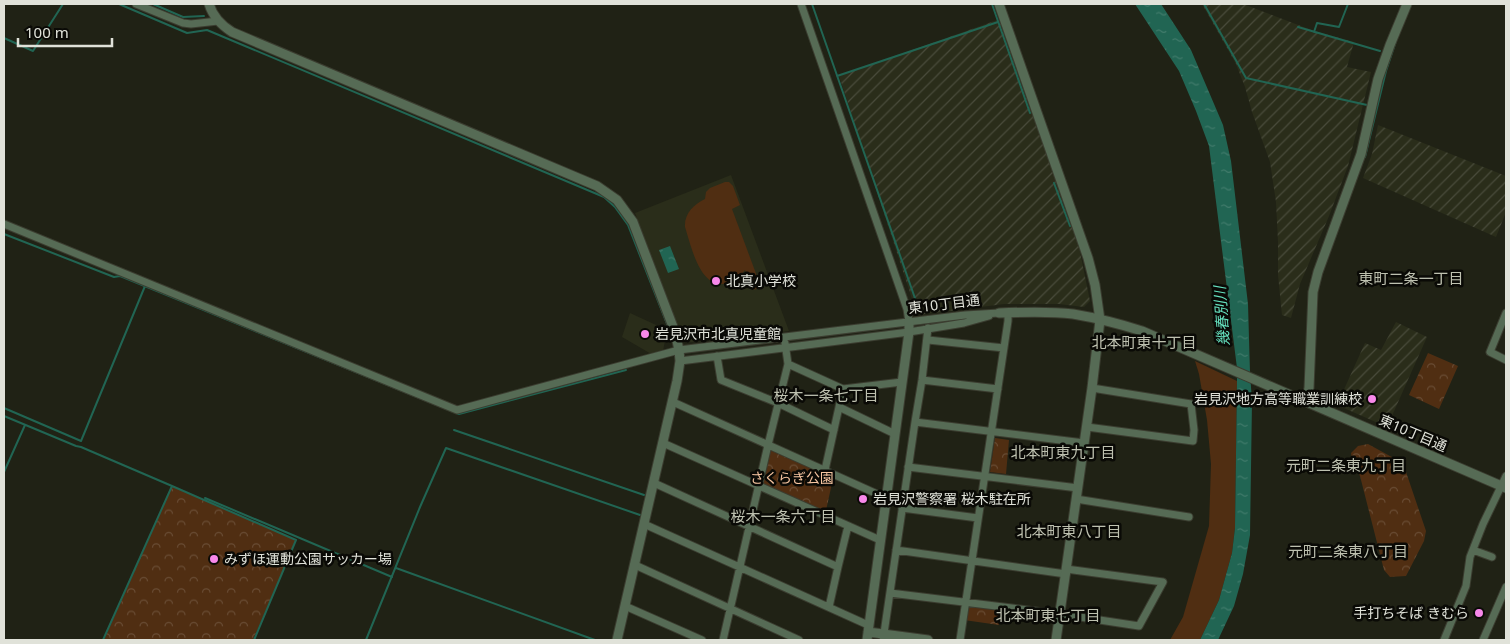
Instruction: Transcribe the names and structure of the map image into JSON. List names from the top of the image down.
{
  "streets": {
    "street": ["東10丁目通"]
  },
  "districts": [
    "東町二条一丁目",
    "北本町東十丁目",
    "桜木一条七丁目",
    "北本町東九丁目",
    "元町二条東九丁目",
    "桜木一条六丁目",
    "北本町東八丁目",
    "元町二条東八丁目",
    "北本町東七丁目"
  ],
  "water": ["幾春別川"],
  "parks": ["さくらぎ公園"],
  "places": [
    "北真小学校",
    "岩見沢市北真児童館",
    "岩見沢地方高等職業訓練校",
    "岩見沢警察署 桜木駐在所",
    "みずほ運動公園サッカー場",
    "手打ちそば きむら"
  ],
  "scale_bar": "100 m"
}
